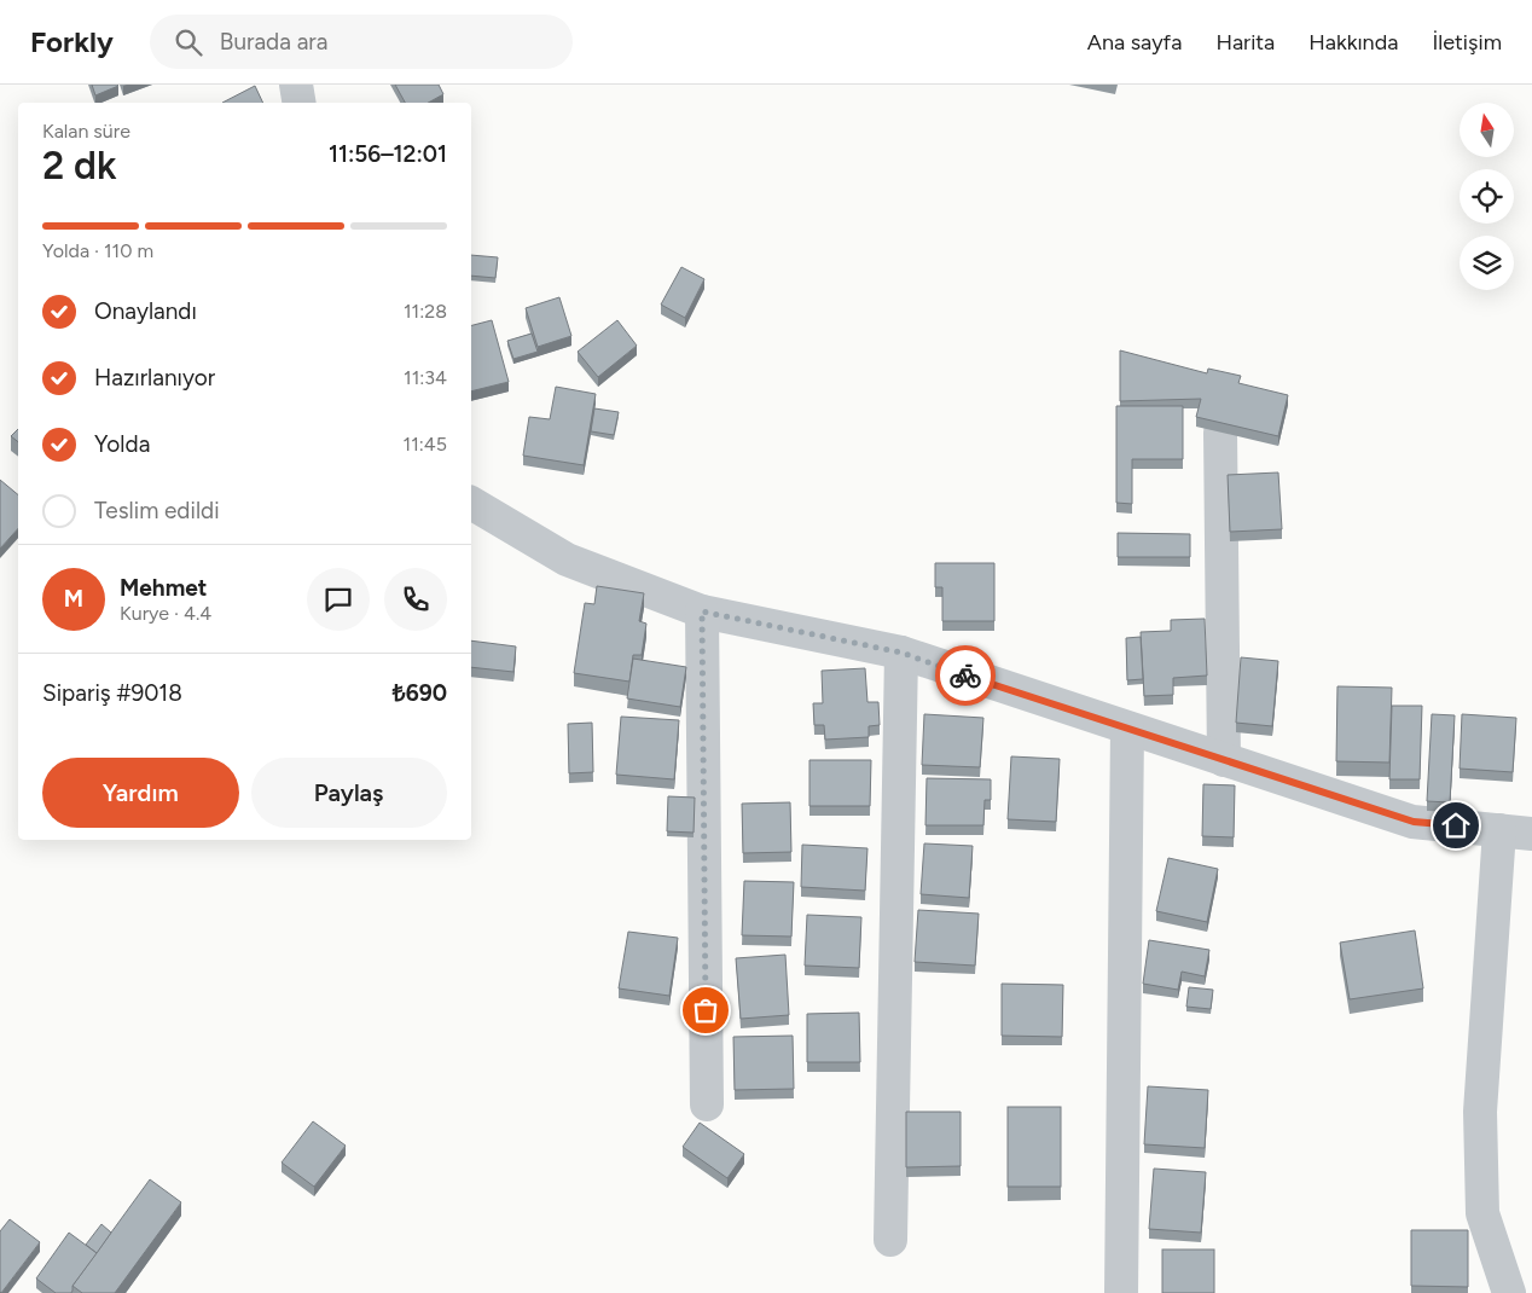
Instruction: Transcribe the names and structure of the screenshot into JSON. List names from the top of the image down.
{
  "north": "top",
  "page": {
    "header": "Forkly",
    "search": "Burada ara",
    "nav": [
      "Ana sayfa",
      "Harita",
      "Hakkında",
      "İletişim"
    ],
    "heading": ["2 dk", "Kalan süre", "11:56–12:01"],
    "panel": [
      "Mehmet",
      "Kurye · 4.4",
      "Sipariş #9018",
      "₺690"
    ],
    "bar": "Yolda · 110 m",
    "list": [
      ["Onaylandı", "11:28"],
      ["Hazırlanıyor", "11:34"],
      ["Yolda", "11:45"],
      "Teslim edildi"
    ],
    "round": "M",
    "buttons": ["Yardım", "Paylaş"]
  }
}
